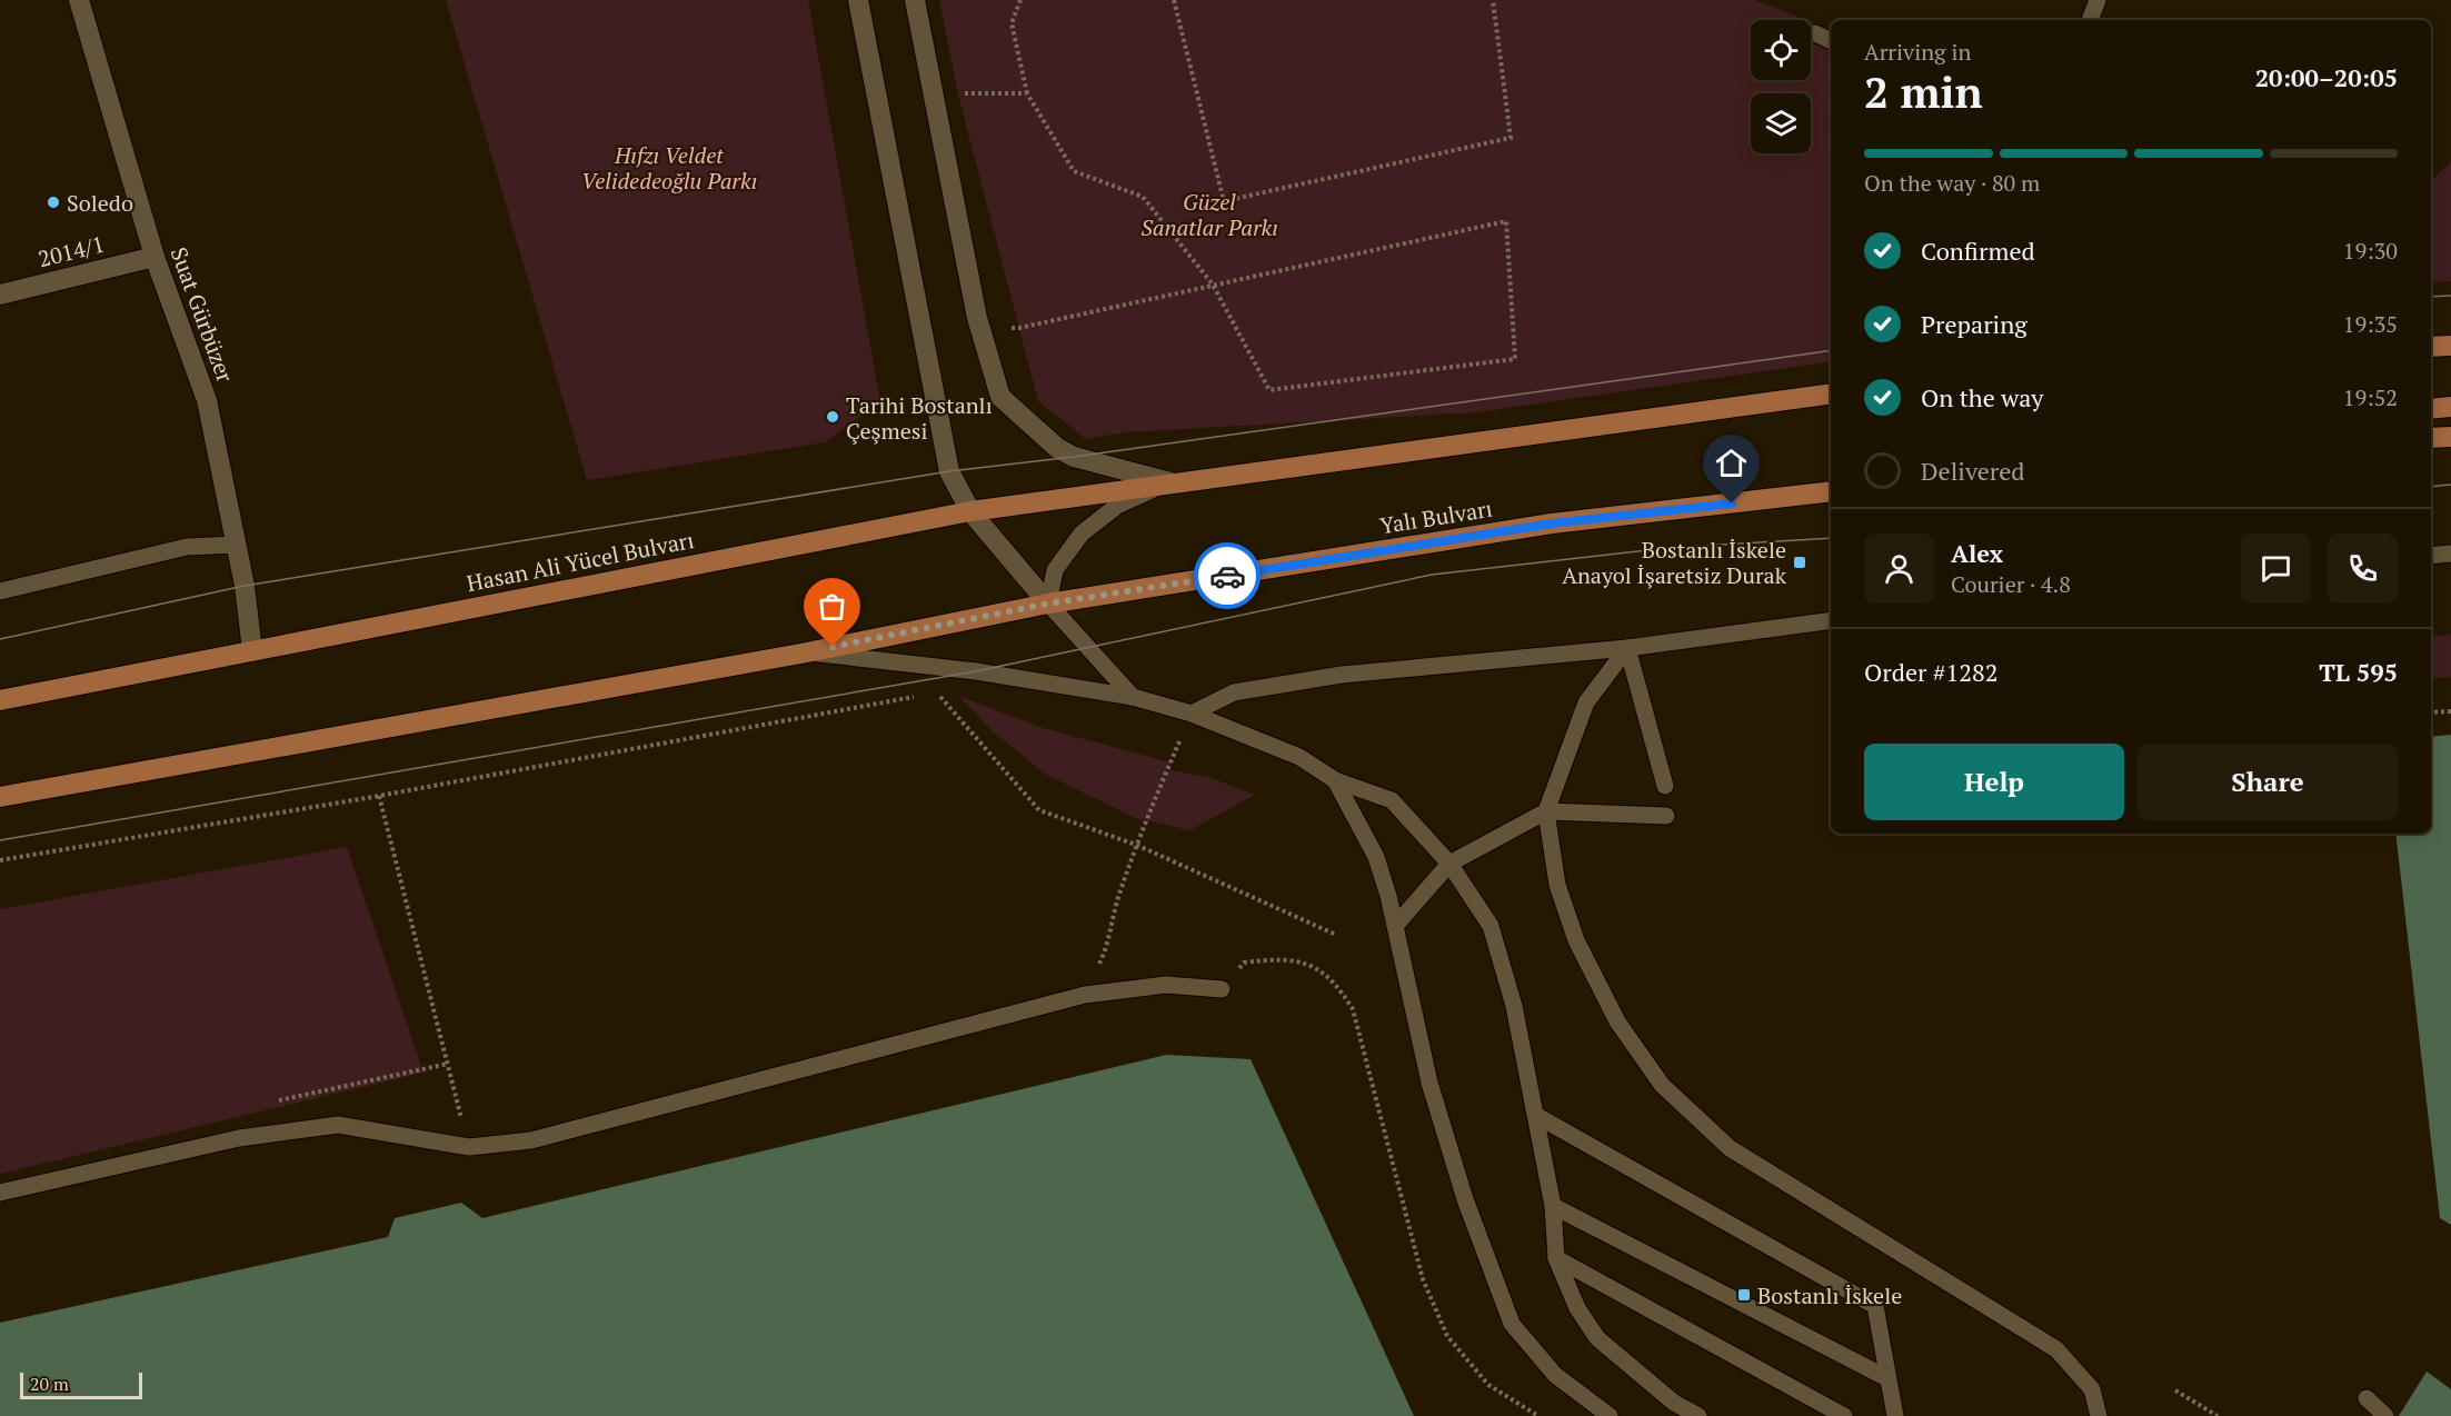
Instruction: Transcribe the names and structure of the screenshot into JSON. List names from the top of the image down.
{
  "streets": {
    "main road": ["Yalı Bulvarı", "Hasan Ali Yücel Bulvarı"],
    "street": ["2014/1", "Suat Gürbüzer"]
  },
  "crossings": [
    ["2014/1", "Suat Gürbüzer"],
    ["Suat Gürbüzer", "Hasan Ali Yücel Bulvarı"]
  ],
  "parks": ["Hıfzı Veldet Velidedeoğlu Parkı", "Güzel Sanatlar Parkı"],
  "places": {
    "other": ["Soledo", "Tarihi Bostanlı Çeşmesi"],
    "transit": ["Bostanlı İskele Anayol İşaretsiz Durak", "Bostanlı İskele"]
  },
  "scale_bar": "20 m",
  "page": {
    "heading": ["2 min", "Arriving in", "20:00–20:05"],
    "panel": [
      "Alex",
      "Courier · 4.8",
      "Order #1282",
      "TL 595"
    ],
    "bar": "On the way · 80 m",
    "list": [
      ["Confirmed", "19:30"],
      ["Preparing", "19:35"],
      ["On the way", "19:52"],
      "Delivered"
    ],
    "buttons": ["Help", "Share"],
    "scale": "20 m"
  }
}
